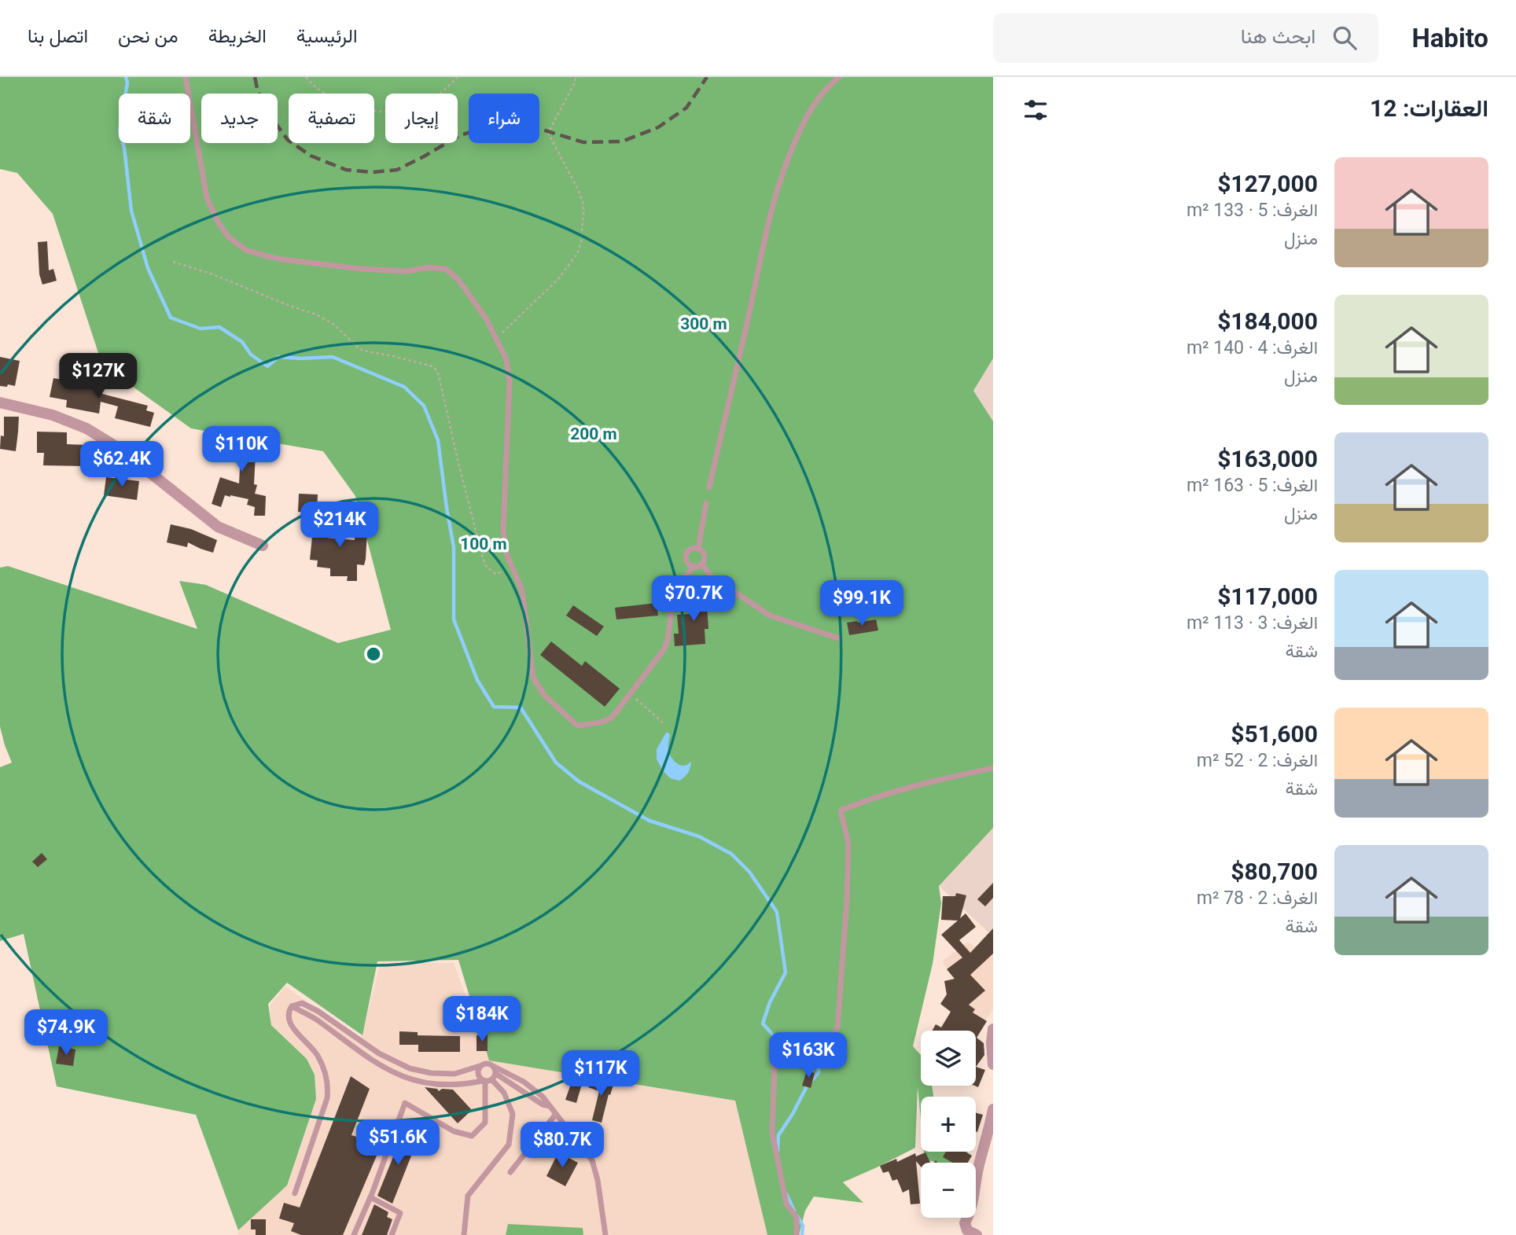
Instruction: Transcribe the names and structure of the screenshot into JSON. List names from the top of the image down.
{
  "page": {
    "header": "Habito",
    "search": "ابحث هنا",
    "nav": [
      "الرئيسية",
      "الخريطة",
      "من نحن",
      "اتصل بنا"
    ],
    "heading": "العقارات: 12",
    "chip": [
      "شراء",
      "إيجار",
      "تصفية",
      "جديد",
      "شقة"
    ],
    "list": [
      {
        "name": "$127,000",
        "note": "الغرف: 5 · 133 m² · منزل"
      },
      {
        "name": "$184,000",
        "note": "الغرف: 4 · 140 m² · منزل"
      },
      {
        "name": "$163,000",
        "note": "الغرف: 5 · 163 m² · منزل"
      },
      {
        "name": "$117,000",
        "note": "الغرف: 3 · 113 m² · شقة"
      },
      {
        "name": "$51,600",
        "note": "الغرف: 2 · 52 m² · شقة"
      },
      {
        "name": "$80,700",
        "note": "الغرف: 2 · 78 m² · شقة"
      }
    ],
    "price": [
      "$127K",
      "$110K",
      "$62.4K",
      "$214K",
      "$70.7K",
      "$99.1K",
      "$184K",
      "$74.9K",
      "$163K",
      "$117K",
      "$51.6K",
      "$80.7K"
    ],
    "map_buttons": ["+", "−"]
  },
  "rings": ["300 m", "200 m", "100 m"]
}
